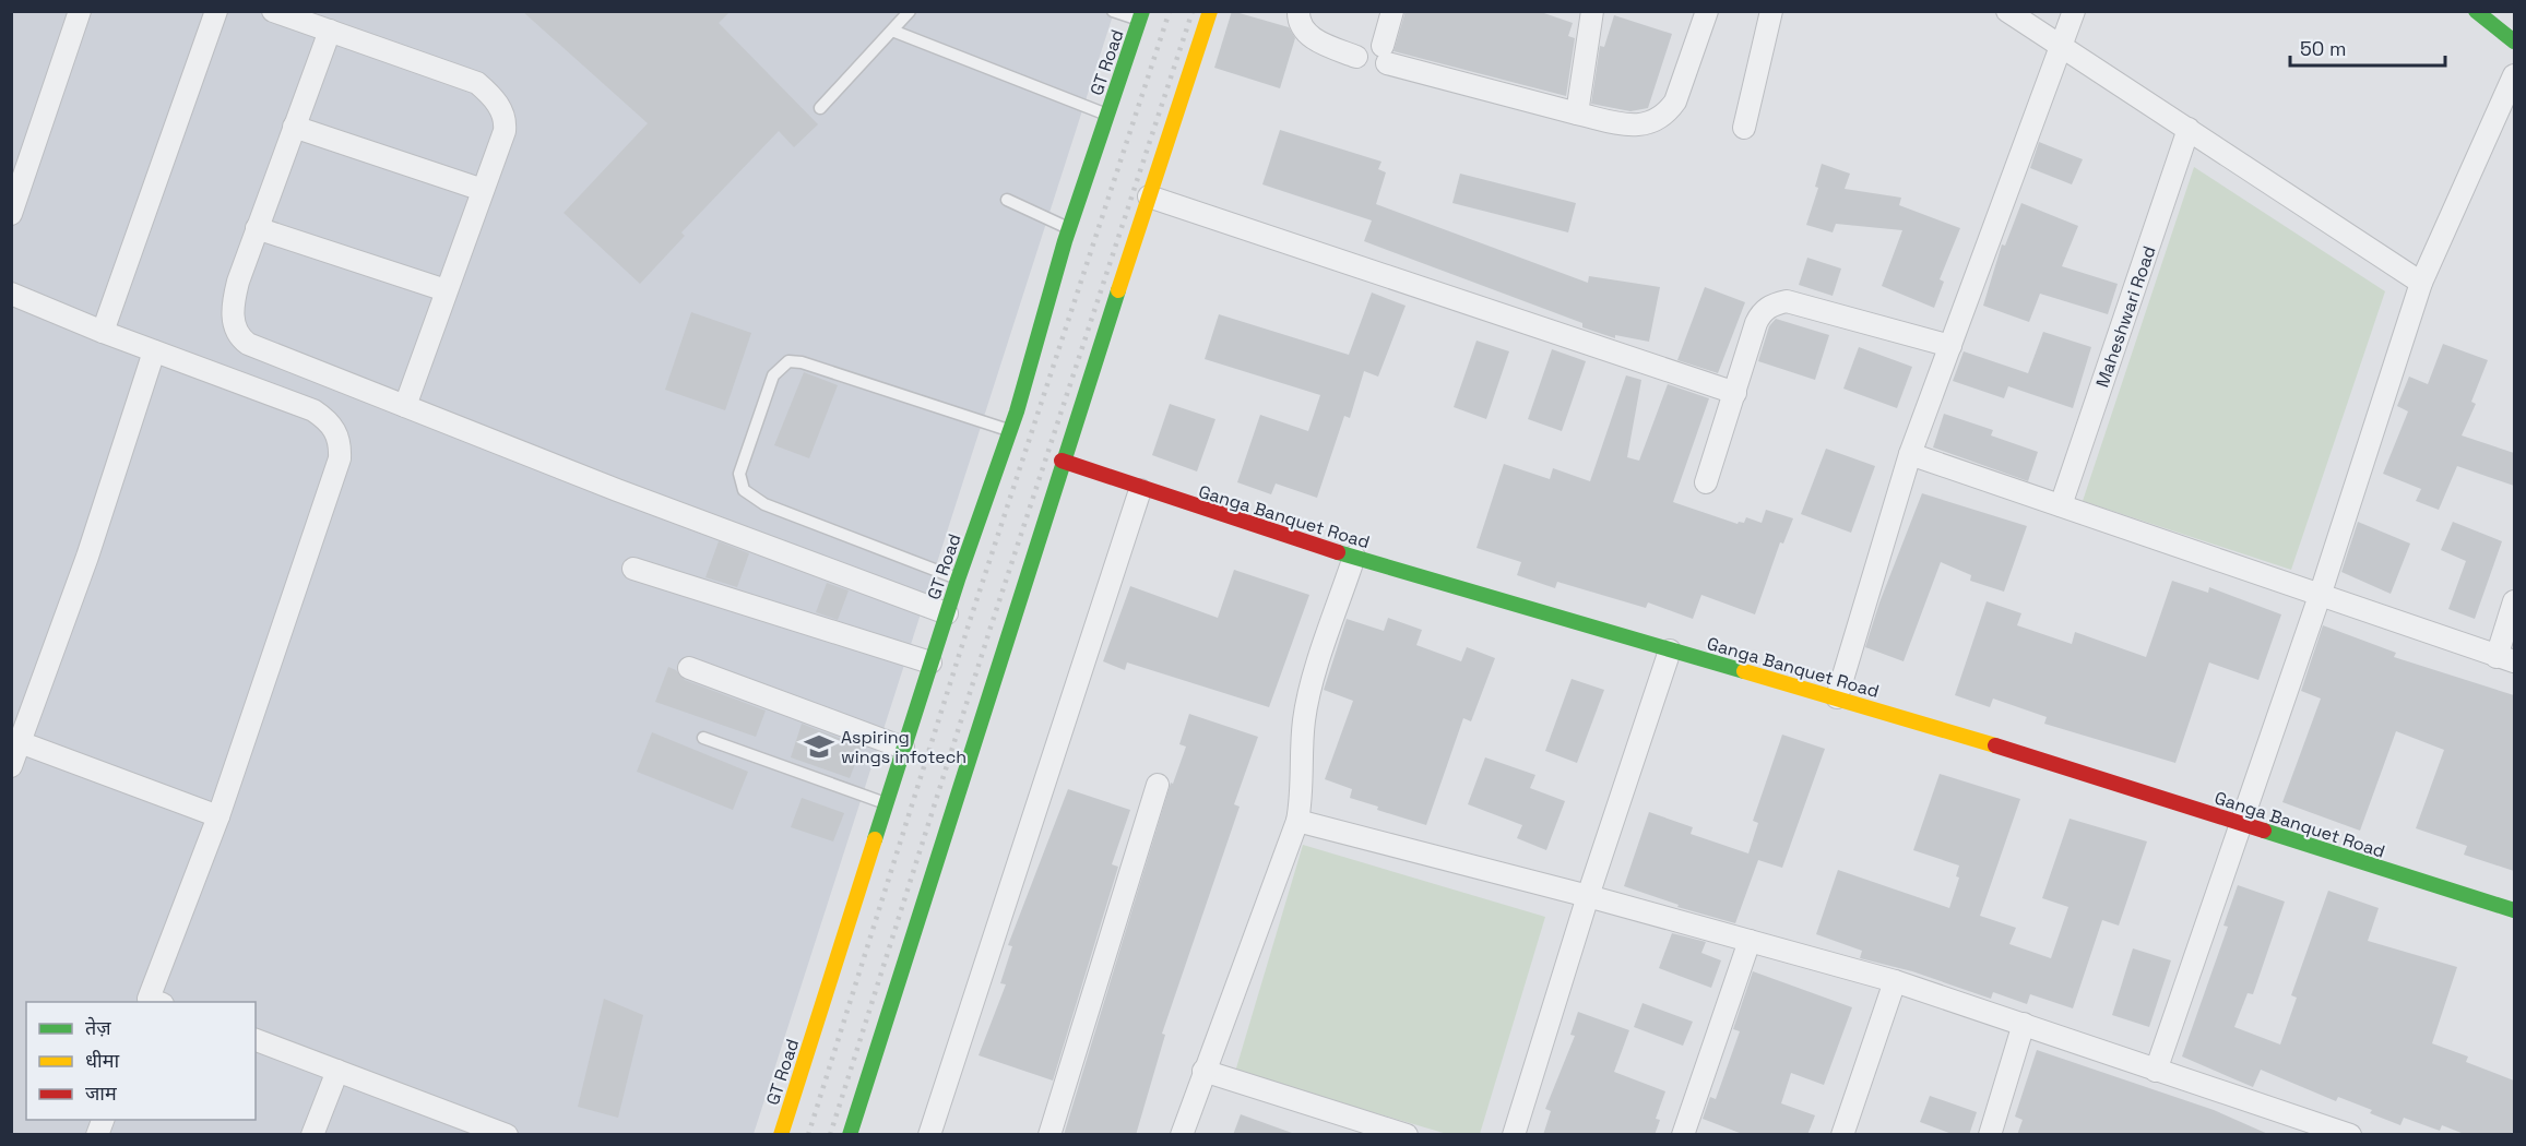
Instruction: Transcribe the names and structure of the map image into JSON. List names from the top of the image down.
{
  "streets": {
    "main road": ["GT Road", "Ganga Banquet Road"],
    "street": ["Maheshwari Road"]
  },
  "places": {
    "school or university": ["Aspiring wings infotech"]
  },
  "legend": ["तेज़", "धीमा", "जाम"],
  "scale_bar": "50 m"
}
